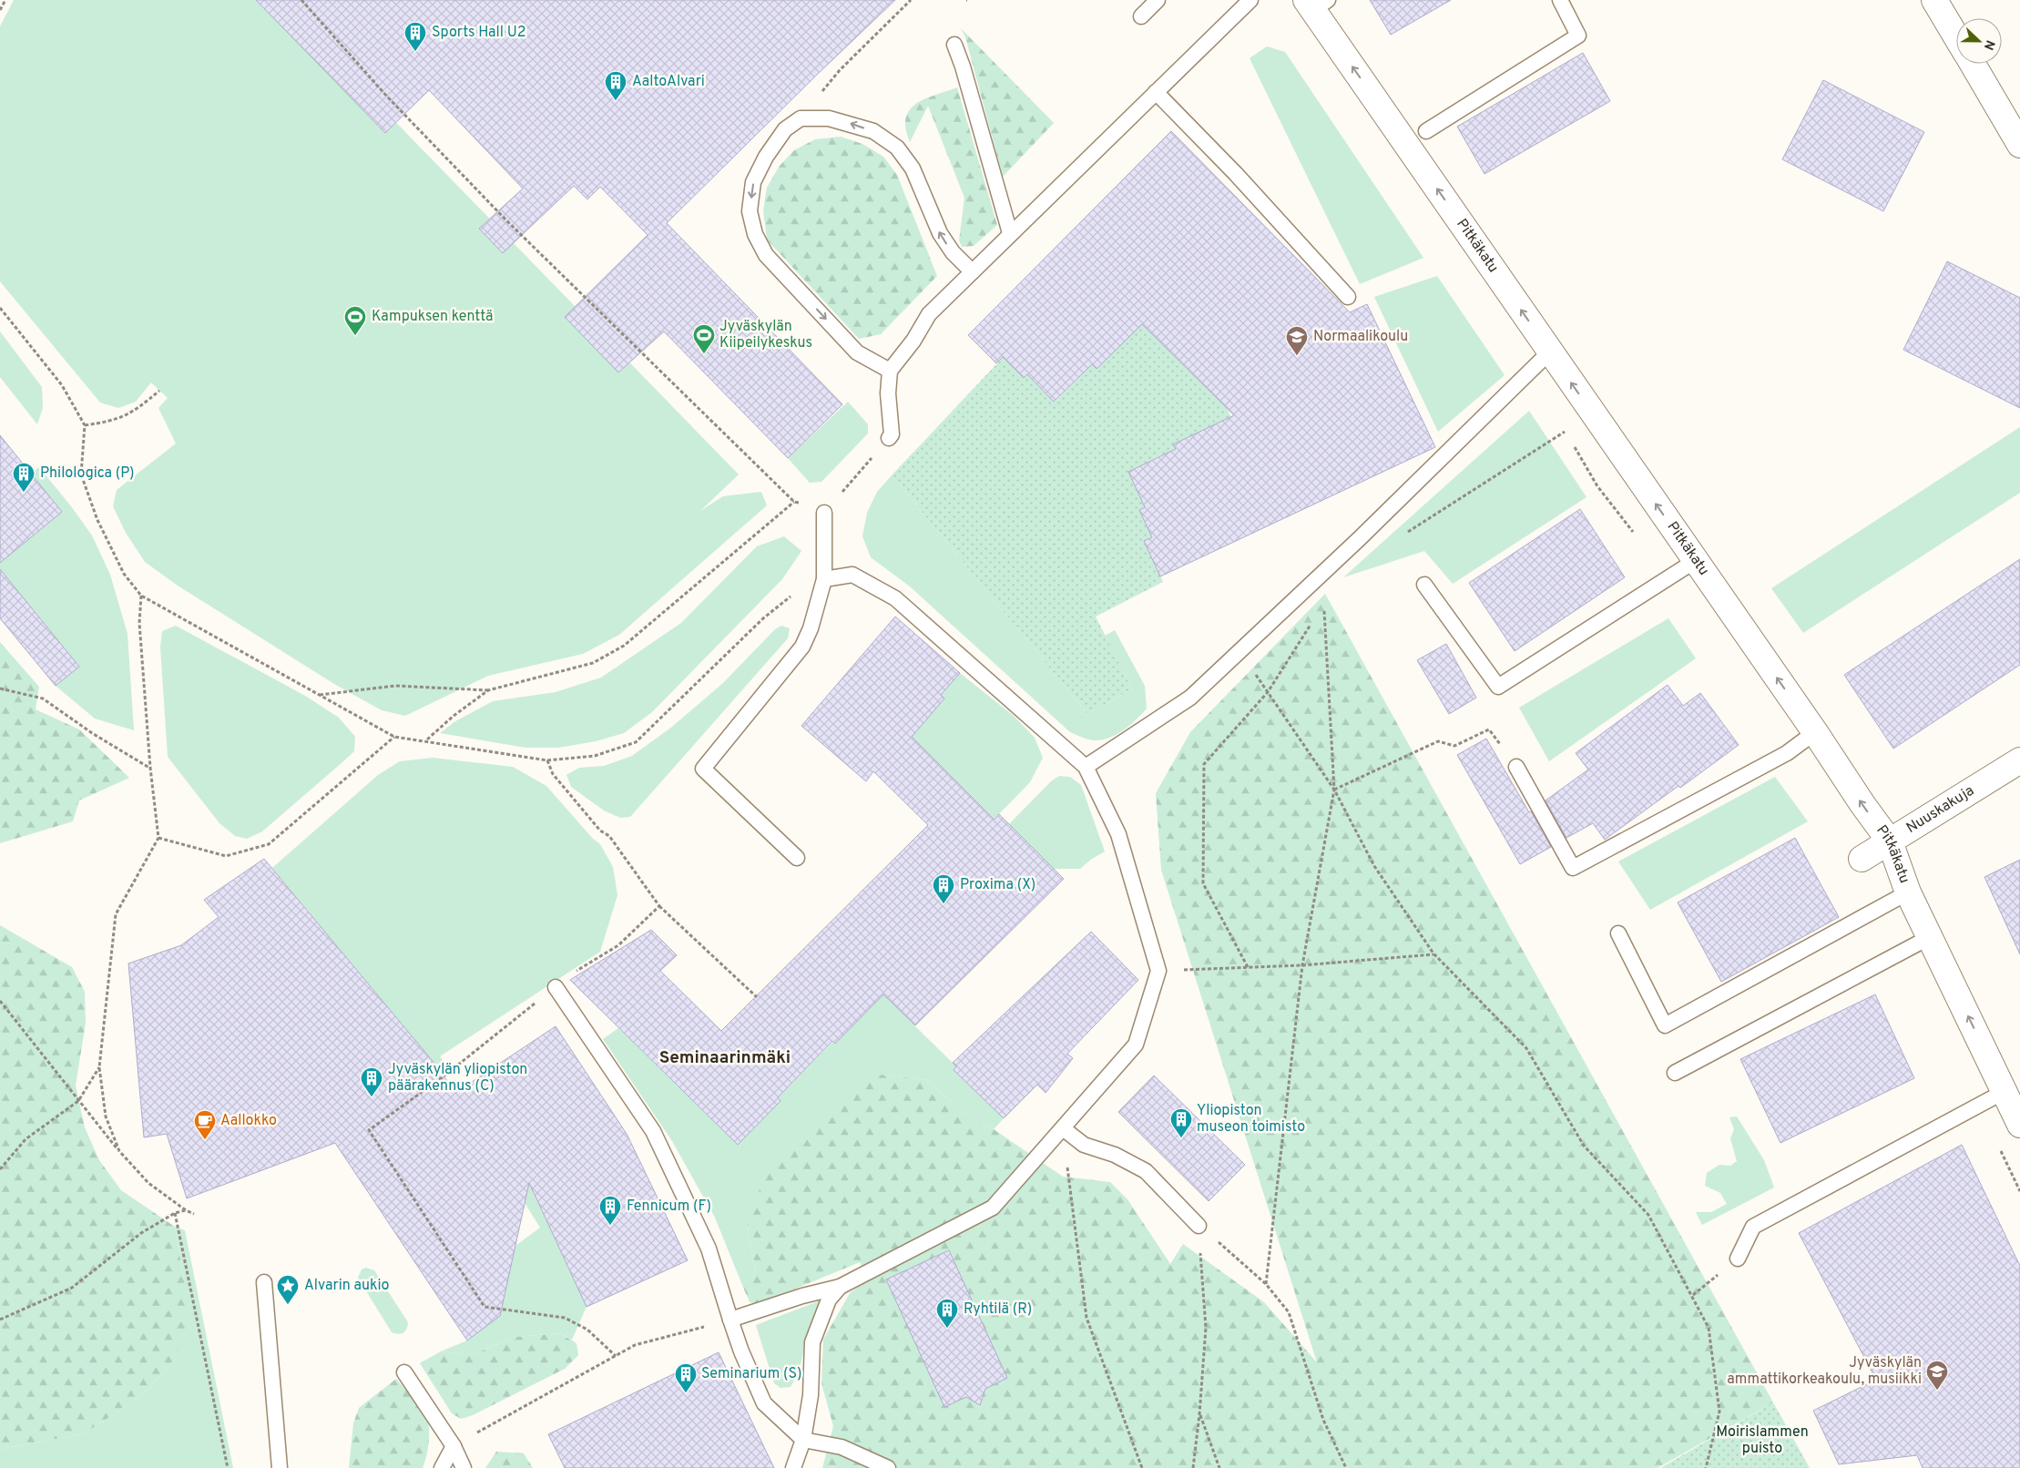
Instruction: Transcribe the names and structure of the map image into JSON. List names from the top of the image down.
{
  "streets": {
    "street": ["Pitkäkatu", "Nuuskakuja"]
  },
  "crossings": [
    ["Pitkäkatu", "Nuuskakuja"]
  ],
  "one_way": ["Pitkäkatu"],
  "districts": ["Seminaarinmäki"],
  "parks": ["Moirislammen puisto"],
  "places": {
    "building": [
      "Sports Hall U2",
      "AaltoAlvari",
      "Philologica (P)",
      "Proxima (X)",
      "Jyväskylän yliopiston päärakennus (C)",
      "Yliopiston museon toimisto",
      "Fennicum (F)",
      "Ryhtilä (R)",
      "Seminarium (S)"
    ],
    "sports": ["Kampuksen kenttä", "Jyväskylän Kiipeilykeskus"],
    "school or university": ["Normaalikoulu", "Jyväskylän ammattikorkeakoulu, musiikki"],
    "cafe": ["Aallokko"],
    "place": ["Alvarin aukio"]
  },
  "north": "right"
}
